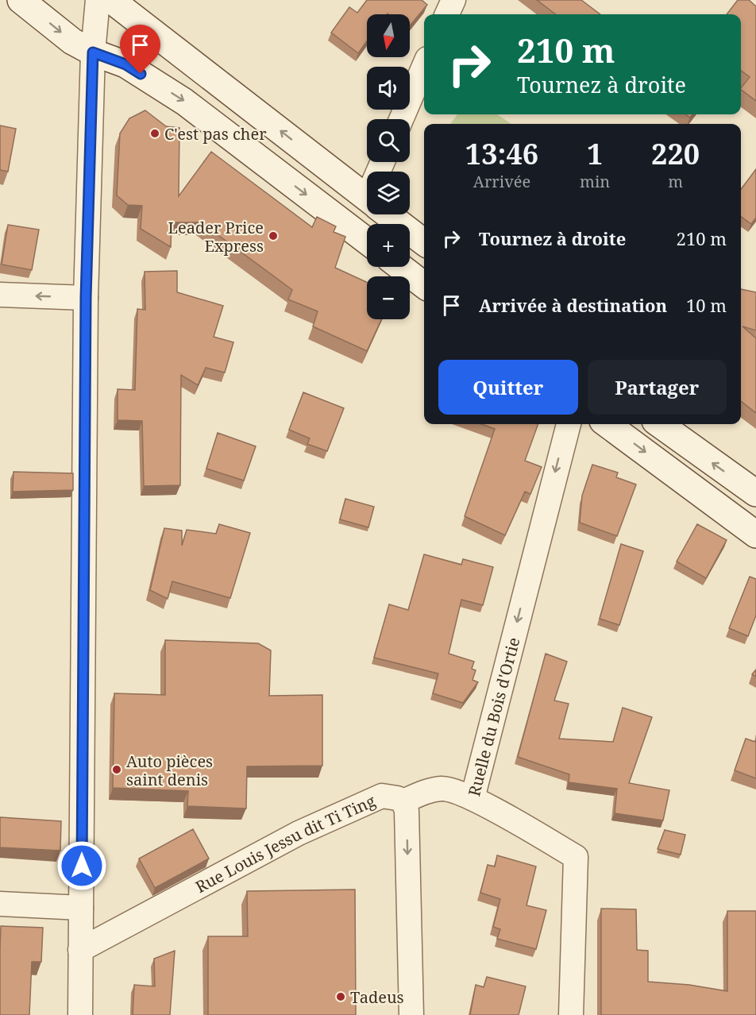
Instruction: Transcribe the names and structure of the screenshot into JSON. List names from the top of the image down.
{
  "streets": {
    "street": ["Ruelle du Bois d'Ortie", "Rue Louis Jessu dit Ti Ting"]
  },
  "one_way": ["Ruelle du Bois d'Ortie"],
  "places": [
    "C'est pas cher",
    "Leader Price Express",
    "Auto pièces saint denis",
    "Tadeus"
  ],
  "north": "bottom",
  "page": {
    "map_buttons": ["+", "−"],
    "turn": ["210 m", "Tournez à droite"],
    "eta": [
      "13:46",
      "Arrivée",
      "1",
      "min",
      "220",
      "m"
    ],
    "list": [
      {
        "name": "Tournez à droite",
        "value": "210 m"
      },
      {
        "name": "Arrivée à destination",
        "value": "10 m"
      }
    ],
    "buttons": ["Quitter", "Partager"]
  }
}
